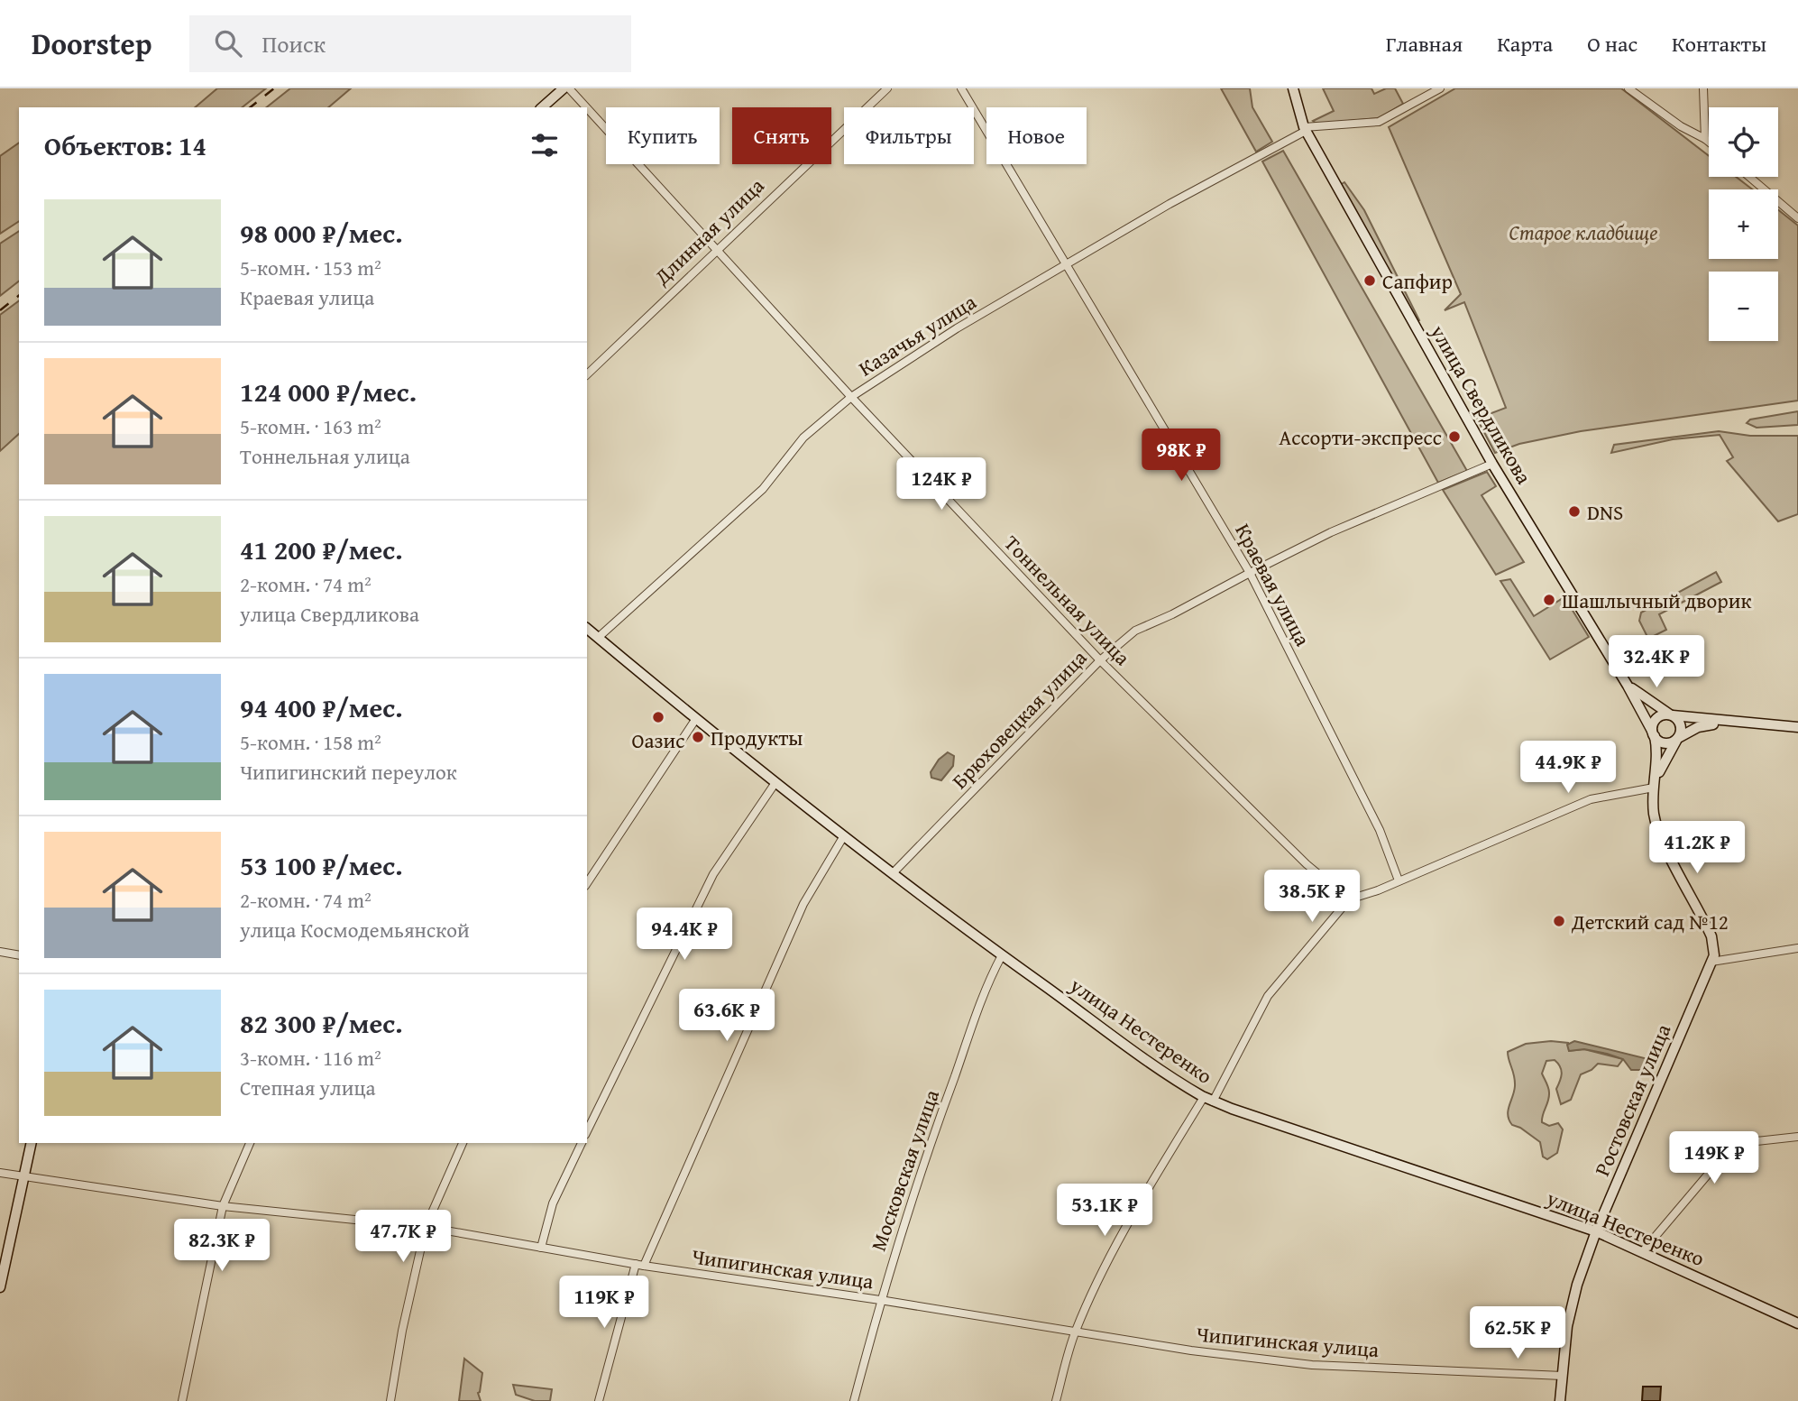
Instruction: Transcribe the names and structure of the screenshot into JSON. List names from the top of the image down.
{
  "streets": {
    "street": [
      "Длинная улица",
      "Казачья улица",
      "улица Свердликова",
      "Краевая улица",
      "Тоннельная улица",
      "Брюховецкая улица",
      "улица Нестеренко",
      "Ростовская улица",
      "Московская улица",
      "Чипигинская улица"
    ]
  },
  "crossings": [
    ["Длинная улица", "Тоннельная улица"],
    ["Казачья улица", "улица Свердликова"],
    ["Казачья улица", "Краевая улица"],
    ["Казачья улица", "Тоннельная улица"],
    ["Казачья улица", "улица Нестеренко"],
    ["улица Свердликова", "Брюховецкая улица"],
    ["улица Свердликова", "Ростовская улица"],
    ["Краевая улица", "Брюховецкая улица"],
    ["Тоннельная улица", "Брюховецкая улица"],
    ["Брюховецкая улица", "улица Нестеренко"],
    ["улица Нестеренко", "Ростовская улица"],
    ["улица Нестеренко", "Московская улица"],
    ["Ростовская улица", "Чипигинская улица"],
    ["Московская улица", "Чипигинская улица"]
  ],
  "parks": ["Старое кладбище"],
  "places": [
    "Сапфир",
    "Ассорти-экспресс",
    "DNS",
    "Шашлычный дворик",
    "Оазис",
    "Продукты",
    "Детский сад №12"
  ],
  "page": {
    "header": "Doorstep",
    "search": "Поиск",
    "nav": [
      "Главная",
      "Карта",
      "О нас",
      "Контакты"
    ],
    "map_buttons": ["+", "−"],
    "chip": [
      "Купить",
      "Снять",
      "Фильтры",
      "Новое"
    ],
    "heading": "Объектов: 14",
    "list": [
      {
        "name": "98 000 ₽/мес.",
        "note": "5-комн. · 153 m² · Краевая улица"
      },
      {
        "name": "124 000 ₽/мес.",
        "note": "5-комн. · 163 m² · Тоннельная улица"
      },
      {
        "name": "41 200 ₽/мес.",
        "note": "2-комн. · 74 m² · улица Свердликова"
      },
      {
        "name": "94 400 ₽/мес.",
        "note": "5-комн. · 158 m² · Чипигинский переулок"
      },
      {
        "name": "53 100 ₽/мес.",
        "note": "2-комн. · 74 m² · улица Космодемьянской"
      },
      {
        "name": "82 300 ₽/мес.",
        "note": "3-комн. · 116 m² · Степная улица"
      }
    ],
    "price": [
      "98K ₽",
      "124K ₽",
      "32.4K ₽",
      "44.9K ₽",
      "41.2K ₽",
      "38.5K ₽",
      "94.4K ₽",
      "63.6K ₽",
      "149K ₽",
      "53.1K ₽",
      "47.7K ₽",
      "82.3K ₽",
      "119K ₽",
      "62.5K ₽"
    ]
  }
}
